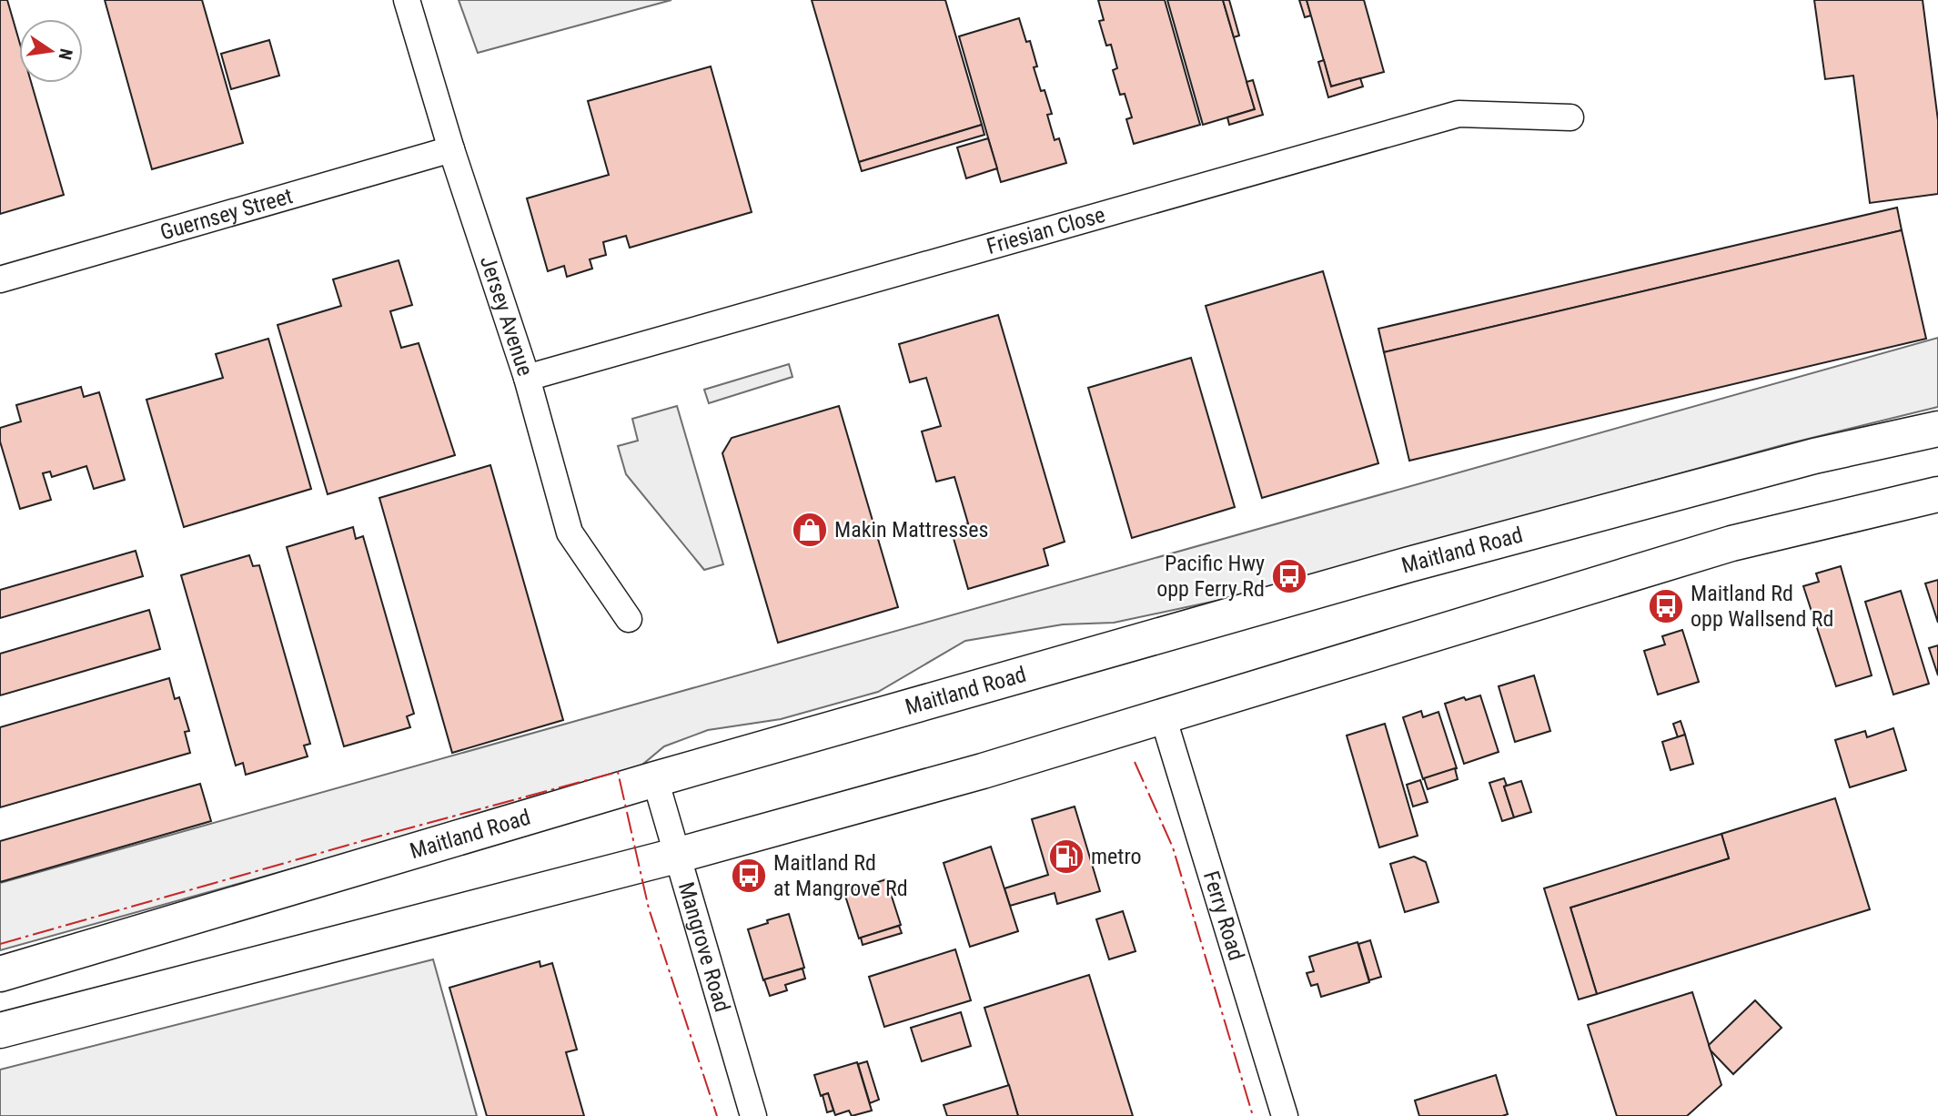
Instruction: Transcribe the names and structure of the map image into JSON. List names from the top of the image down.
{
  "streets": {
    "highway": ["Maitland Road"],
    "street": [
      "Guernsey Street",
      "Friesian Close",
      "Jersey Avenue",
      "Ferry Road",
      "Mangrove Road"
    ]
  },
  "crossings": [
    ["Guernsey Street", "Jersey Avenue"],
    ["Friesian Close", "Jersey Avenue"],
    ["Maitland Road", "Mangrove Road"]
  ],
  "places": {
    "shop": ["Makin Mattresses"],
    "bus stop": ["Pacific Hwy opp Ferry Rd", "Maitland Rd opp Wallsend Rd", "Maitland Rd at Mangrove Rd"],
    "fuel station": ["metro"]
  },
  "north": "right"
}
